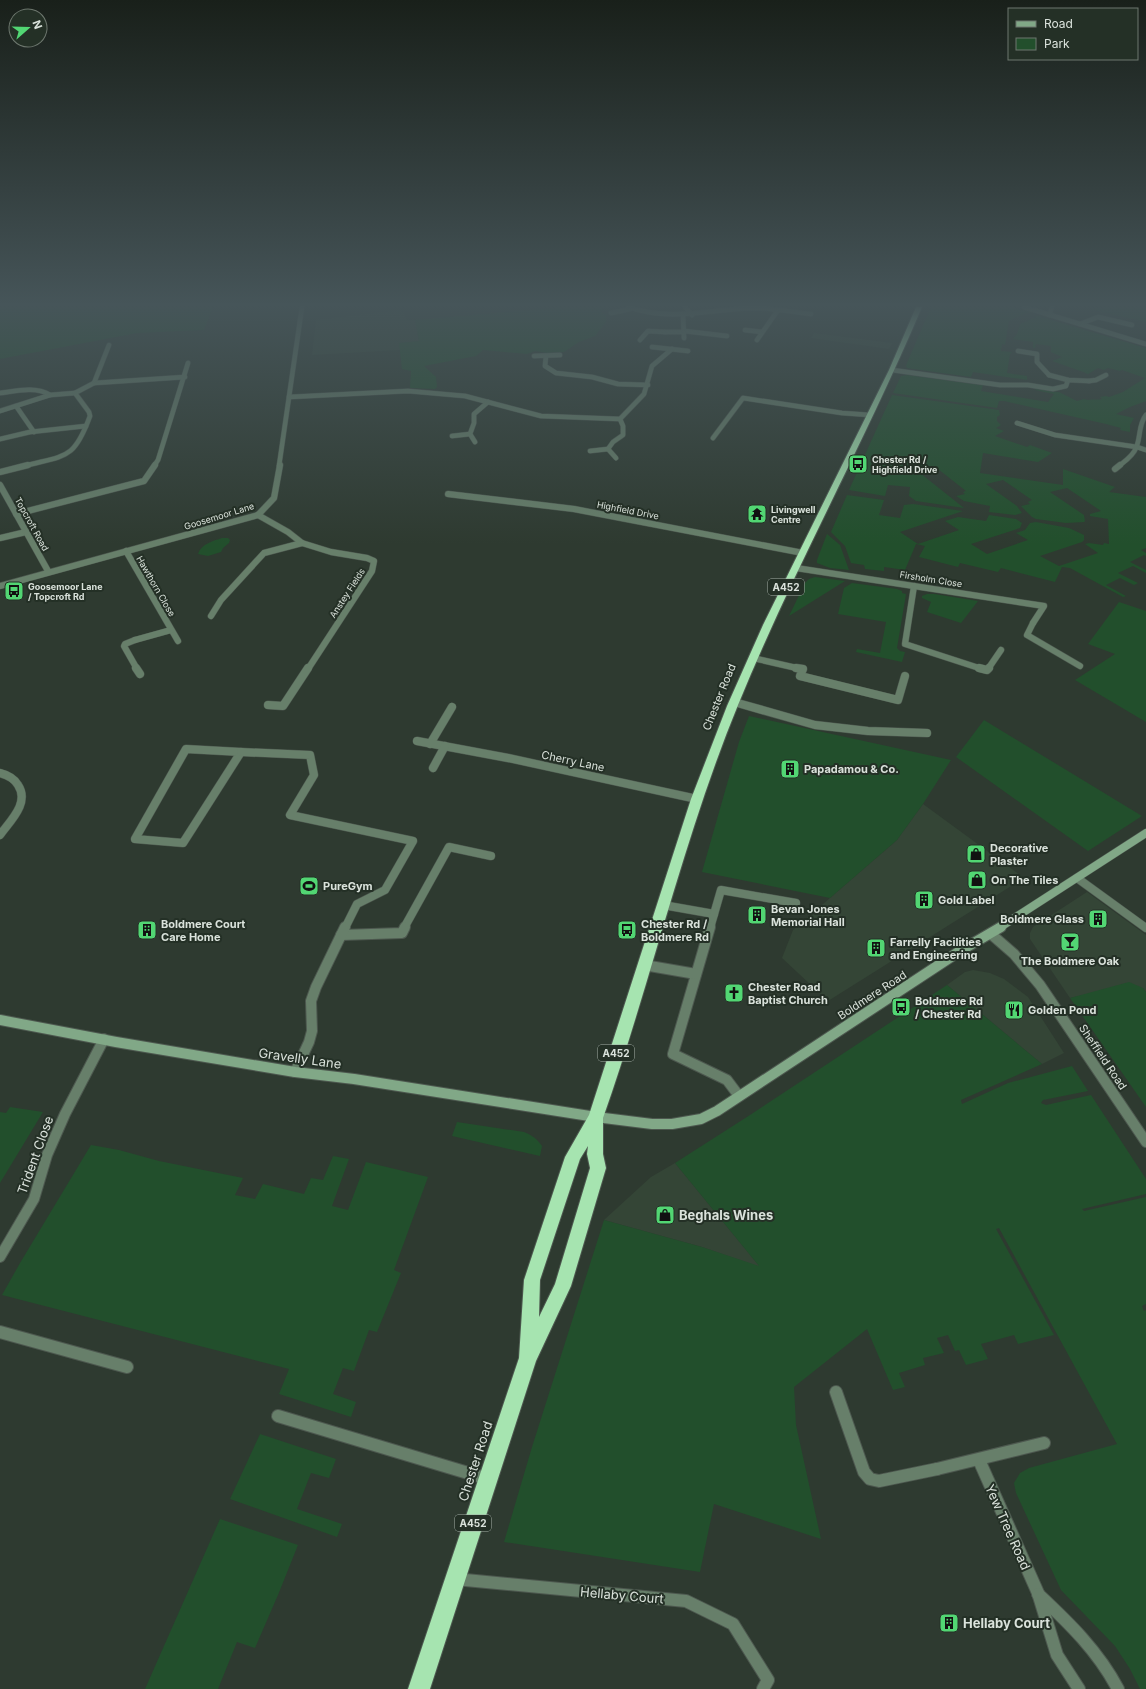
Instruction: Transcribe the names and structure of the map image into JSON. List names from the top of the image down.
{
  "streets": {
    "highway": ["A452", "Chester Road"],
    "main road": ["Boldmere Road", "Gravelly Lane"],
    "street": [
      "Highfield Drive",
      "Goosemoor Lane",
      "Topcroft Road",
      "Firsholm Close",
      "Hawthorn Close",
      "Anstey Fields",
      "Cherry Lane",
      "Sheffield Road",
      "Trident Close",
      "Yew Tree Road",
      "Hellaby Court"
    ]
  },
  "crossings": [
    ["Highfield Drive", "Chester Road"],
    ["Goosemoor Lane", "Topcroft Road"],
    ["Goosemoor Lane", "Hawthorn Close"],
    ["Goosemoor Lane", "Anstey Fields"],
    ["Firsholm Close", "Chester Road"],
    ["Chester Road", "Cherry Lane"],
    ["Chester Road", "Boldmere Road"],
    ["Chester Road", "Gravelly Lane"],
    ["Chester Road", "Hellaby Court"],
    ["Boldmere Road", "Sheffield Road"],
    ["Boldmere Road", "Gravelly Lane"],
    ["Gravelly Lane", "Trident Close"]
  ],
  "places": {
    "bus stop": [
      "Chester Rd / Highfield Drive",
      "Goosemoor Lane / Topcroft Rd",
      "Chester Rd / Boldmere Rd",
      "Boldmere Rd / Chester Rd"
    ],
    "temple": ["Livingwell Centre"],
    "building": [
      "Papadamou & Co.",
      "Gold Label",
      "Bevan Jones Memorial Hall",
      "Boldmere Glass",
      "Boldmere Court Care Home",
      "Farrelly Facilities and Engineering",
      "Hellaby Court"
    ],
    "shop": ["Decorative Plaster", "On The Tiles", "Beghals Wines"],
    "sports": ["PureGym"],
    "bar": ["The Boldmere Oak"],
    "church": ["Chester Road Baptist Church"],
    "restaurant": ["Golden Pond"]
  },
  "legend": ["Road", "Park"],
  "north": "right"
}
